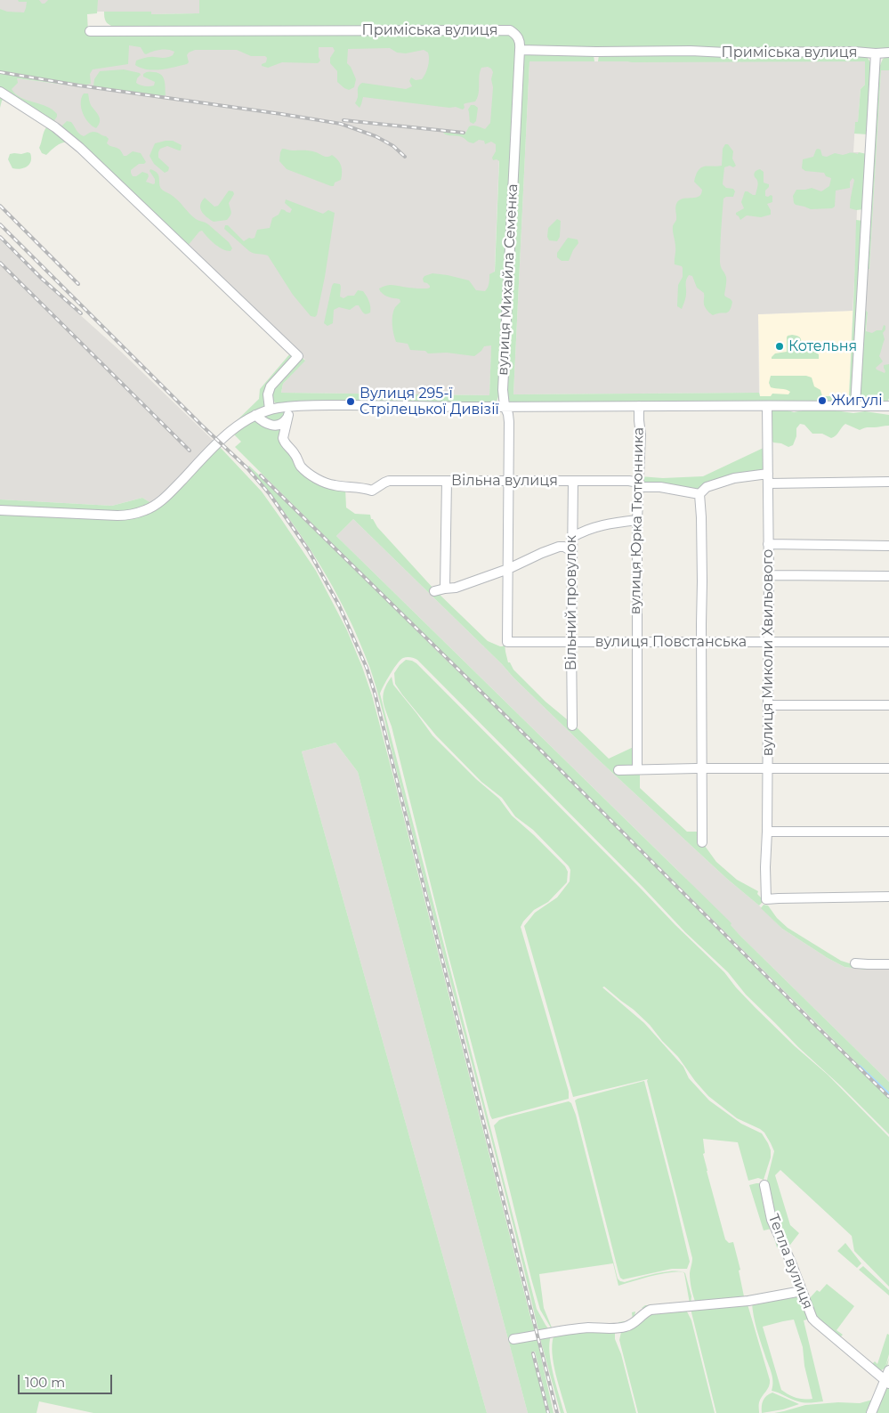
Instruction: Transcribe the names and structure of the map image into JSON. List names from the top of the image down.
{
  "streets": {
    "street": [
      "Приміська вулиця",
      "вулиця Михайла Семенка",
      "Вільна вулиця",
      "вулиця Юрка Тютюнника",
      "Вільний провулок",
      "вулиця Повстанська",
      "вулиця Миколи Хвильового",
      "Тепла вулиця"
    ]
  },
  "crossings": [
    ["Приміська вулиця", "вулиця Михайла Семенка"],
    ["вулиця Михайла Семенка", "Вільна вулиця"],
    ["вулиця Михайла Семенка", "вулиця Повстанська"],
    ["Вільна вулиця", "вулиця Юрка Тютюнника"],
    ["Вільна вулиця", "Вільний провулок"],
    ["вулиця Юрка Тютюнника", "вулиця Повстанська"],
    ["Вільний провулок", "вулиця Повстанська"],
    ["вулиця Повстанська", "вулиця Миколи Хвильового"]
  ],
  "places": ["Котельня", "Жигулі", "Вулиця 295-ї Стрілецької Дивізії"],
  "scale_bar": "100 m"
}
